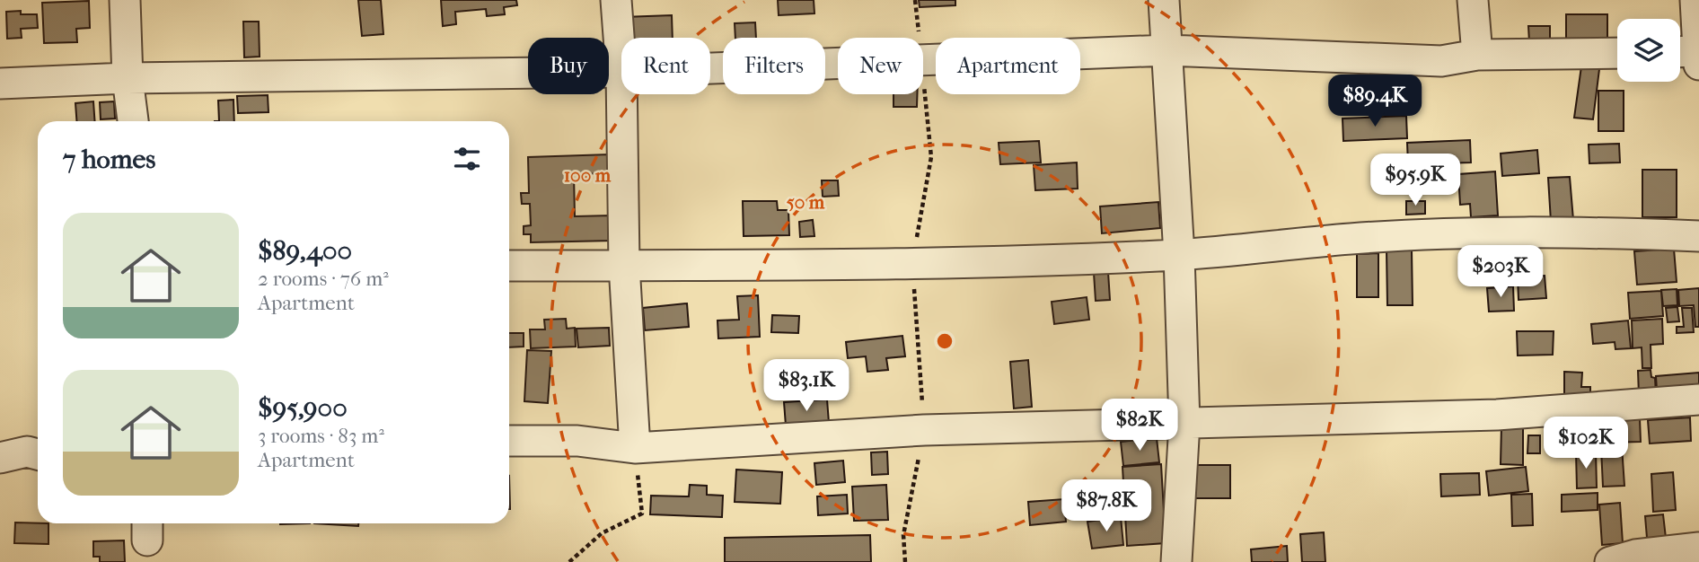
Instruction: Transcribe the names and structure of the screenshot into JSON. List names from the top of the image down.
{
  "page": {
    "chip": [
      "Buy",
      "Rent",
      "Filters",
      "New",
      "Apartment"
    ],
    "price": [
      "$89.4K",
      "$95.9K",
      "$203K",
      "$83.1K",
      "$82K",
      "$102K",
      "$87.8K"
    ],
    "heading": "7 homes",
    "list": [
      {
        "name": "$89,400",
        "note": "2 rooms · 76 m² · Apartment"
      },
      {
        "name": "$95,900",
        "note": "3 rooms · 83 m² · Apartment"
      }
    ]
  },
  "rings": ["100 m", "50 m"]
}
